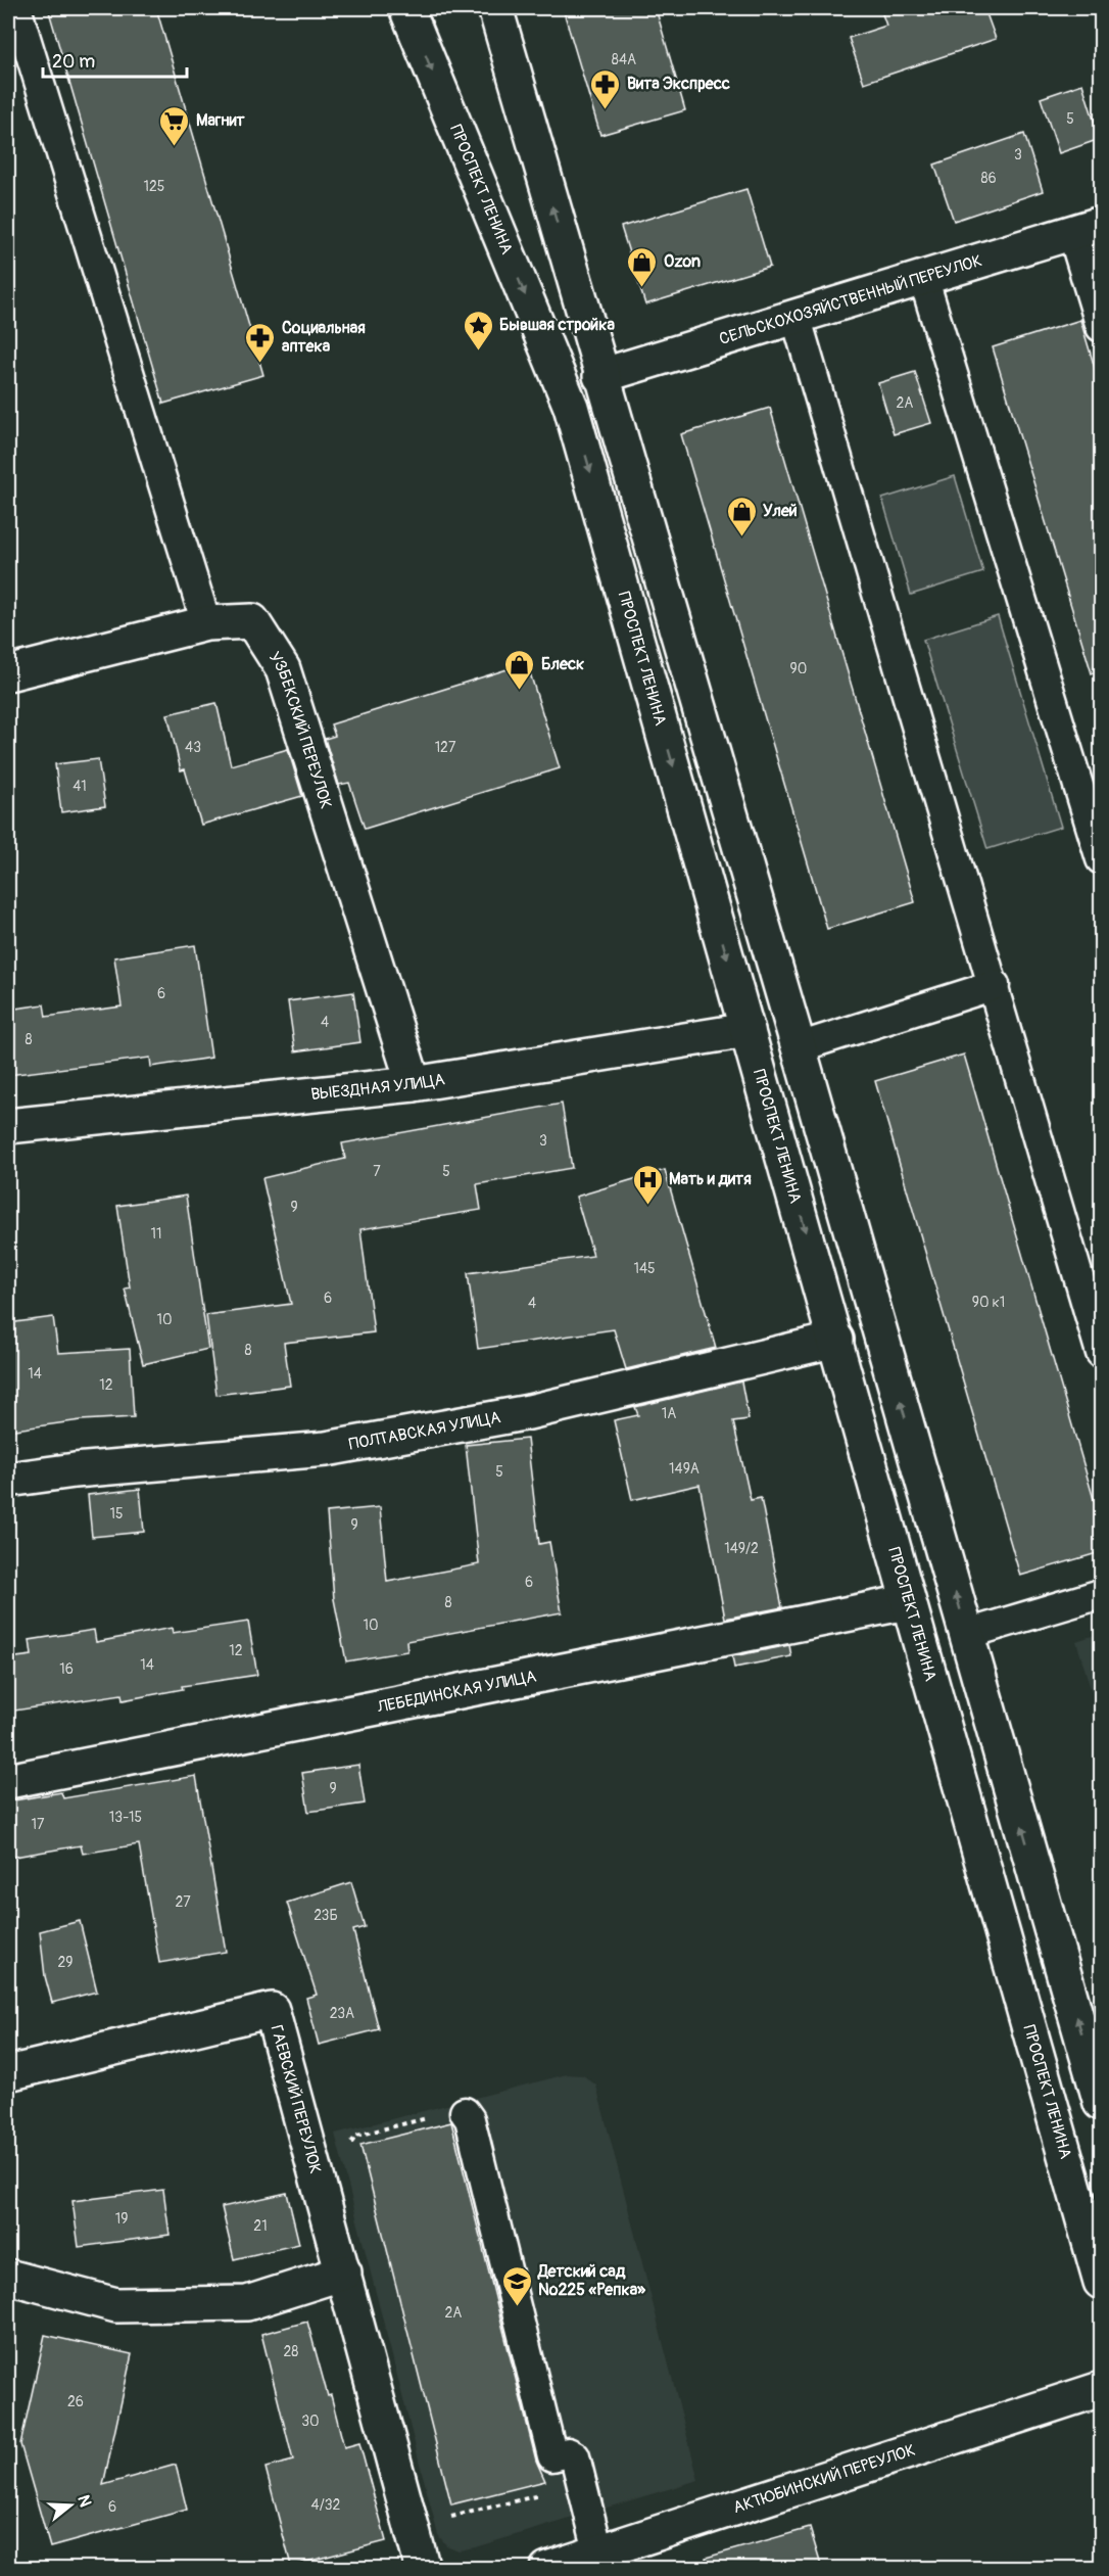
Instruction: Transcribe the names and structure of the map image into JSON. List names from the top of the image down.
{
  "streets": {
    "street": [
      "ПРОСПЕКТ ЛЕНИНА",
      "СЕЛЬСКОХОЗЯЙСТВЕННЫЙ ПЕРЕУЛОК",
      "УЗБЕКСКИЙ ПЕРЕУЛОК",
      "ВЫЕЗДНАЯ УЛИЦА",
      "ПОЛТАВСКАЯ УЛИЦА",
      "ЛЕБЕДИНСКАЯ УЛИЦА",
      "ГАЕВСКИЙ ПЕРЕУЛОК",
      "АКТЮБИНСКИЙ ПЕРЕУЛОК"
    ]
  },
  "crossings": [
    ["ПРОСПЕКТ ЛЕНИНА", "ВЫЕЗДНАЯ УЛИЦА"],
    ["ПРОСПЕКТ ЛЕНИНА", "ПОЛТАВСКАЯ УЛИЦА"],
    ["ПРОСПЕКТ ЛЕНИНА", "ЛЕБЕДИНСКАЯ УЛИЦА"],
    ["УЗБЕКСКИЙ ПЕРЕУЛОК", "ВЫЕЗДНАЯ УЛИЦА"]
  ],
  "places": {
    "pharmacy": ["Вита Экспресс", "Социальная аптека"],
    "supermarket": ["Магнит"],
    "shop": ["Ozon", "Улей", "Блеск"],
    "place": ["Бывшая стройка"],
    "hospital": ["Мать и дитя"],
    "school or university": ["Детский сад №225 «Репка»"]
  },
  "house_numbers": [
    "84А",
    "5",
    "3",
    "86",
    "125",
    "2А",
    "90",
    "43",
    "127",
    "41",
    "6",
    "4",
    "8",
    "3",
    "7",
    "5",
    "9",
    "11",
    "145",
    "6",
    "90 к1",
    "4",
    "10",
    "8",
    "14",
    "12",
    "1А",
    "149А",
    "5",
    "15",
    "9",
    "149/2",
    "6",
    "8",
    "10",
    "12",
    "14",
    "16",
    "9",
    "13-15",
    "17",
    "27",
    "23Б",
    "29",
    "23А",
    "19",
    "21",
    "2А",
    "28",
    "26",
    "30",
    "4/32",
    "6"
  ],
  "scale_bar": "20 m",
  "north": "right"
}
